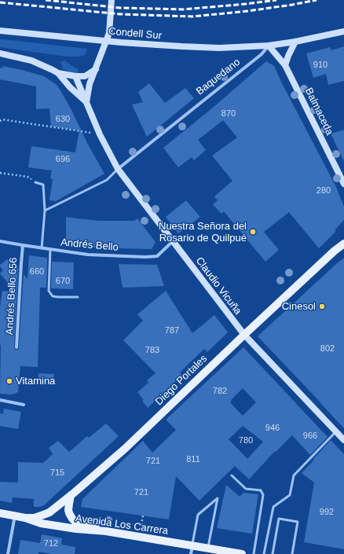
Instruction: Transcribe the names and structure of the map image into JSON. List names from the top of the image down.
{
  "streets": {
    "main road": ["Diego Portales", "Avenida Los Carrera"],
    "street": [
      "Condell Sur",
      "Baquedano",
      "Balmaceda",
      "Andrés Bello",
      "Claudio Vicuña",
      "Andrés Bello 656"
    ]
  },
  "crossings": [
    ["Condell Sur", "Baquedano"],
    ["Condell Sur", "Balmaceda"],
    ["Baquedano", "Balmaceda"],
    ["Baquedano", "Claudio Vicuña"],
    ["Andrés Bello", "Claudio Vicuña"],
    ["Andrés Bello", "Andrés Bello 656"],
    ["Claudio Vicuña", "Diego Portales"],
    ["Diego Portales", "Avenida Los Carrera"]
  ],
  "places": ["Nuestra Señora del Rosario de Quilpué", "Cinesol", "Vitamina"],
  "house_numbers": [
    "910",
    "870",
    "630",
    "696",
    "280",
    "660",
    "670",
    "787",
    "802",
    "783",
    "782",
    "946",
    "966",
    "780",
    "811",
    "721",
    "715",
    "721",
    "992",
    "712"
  ]
}
